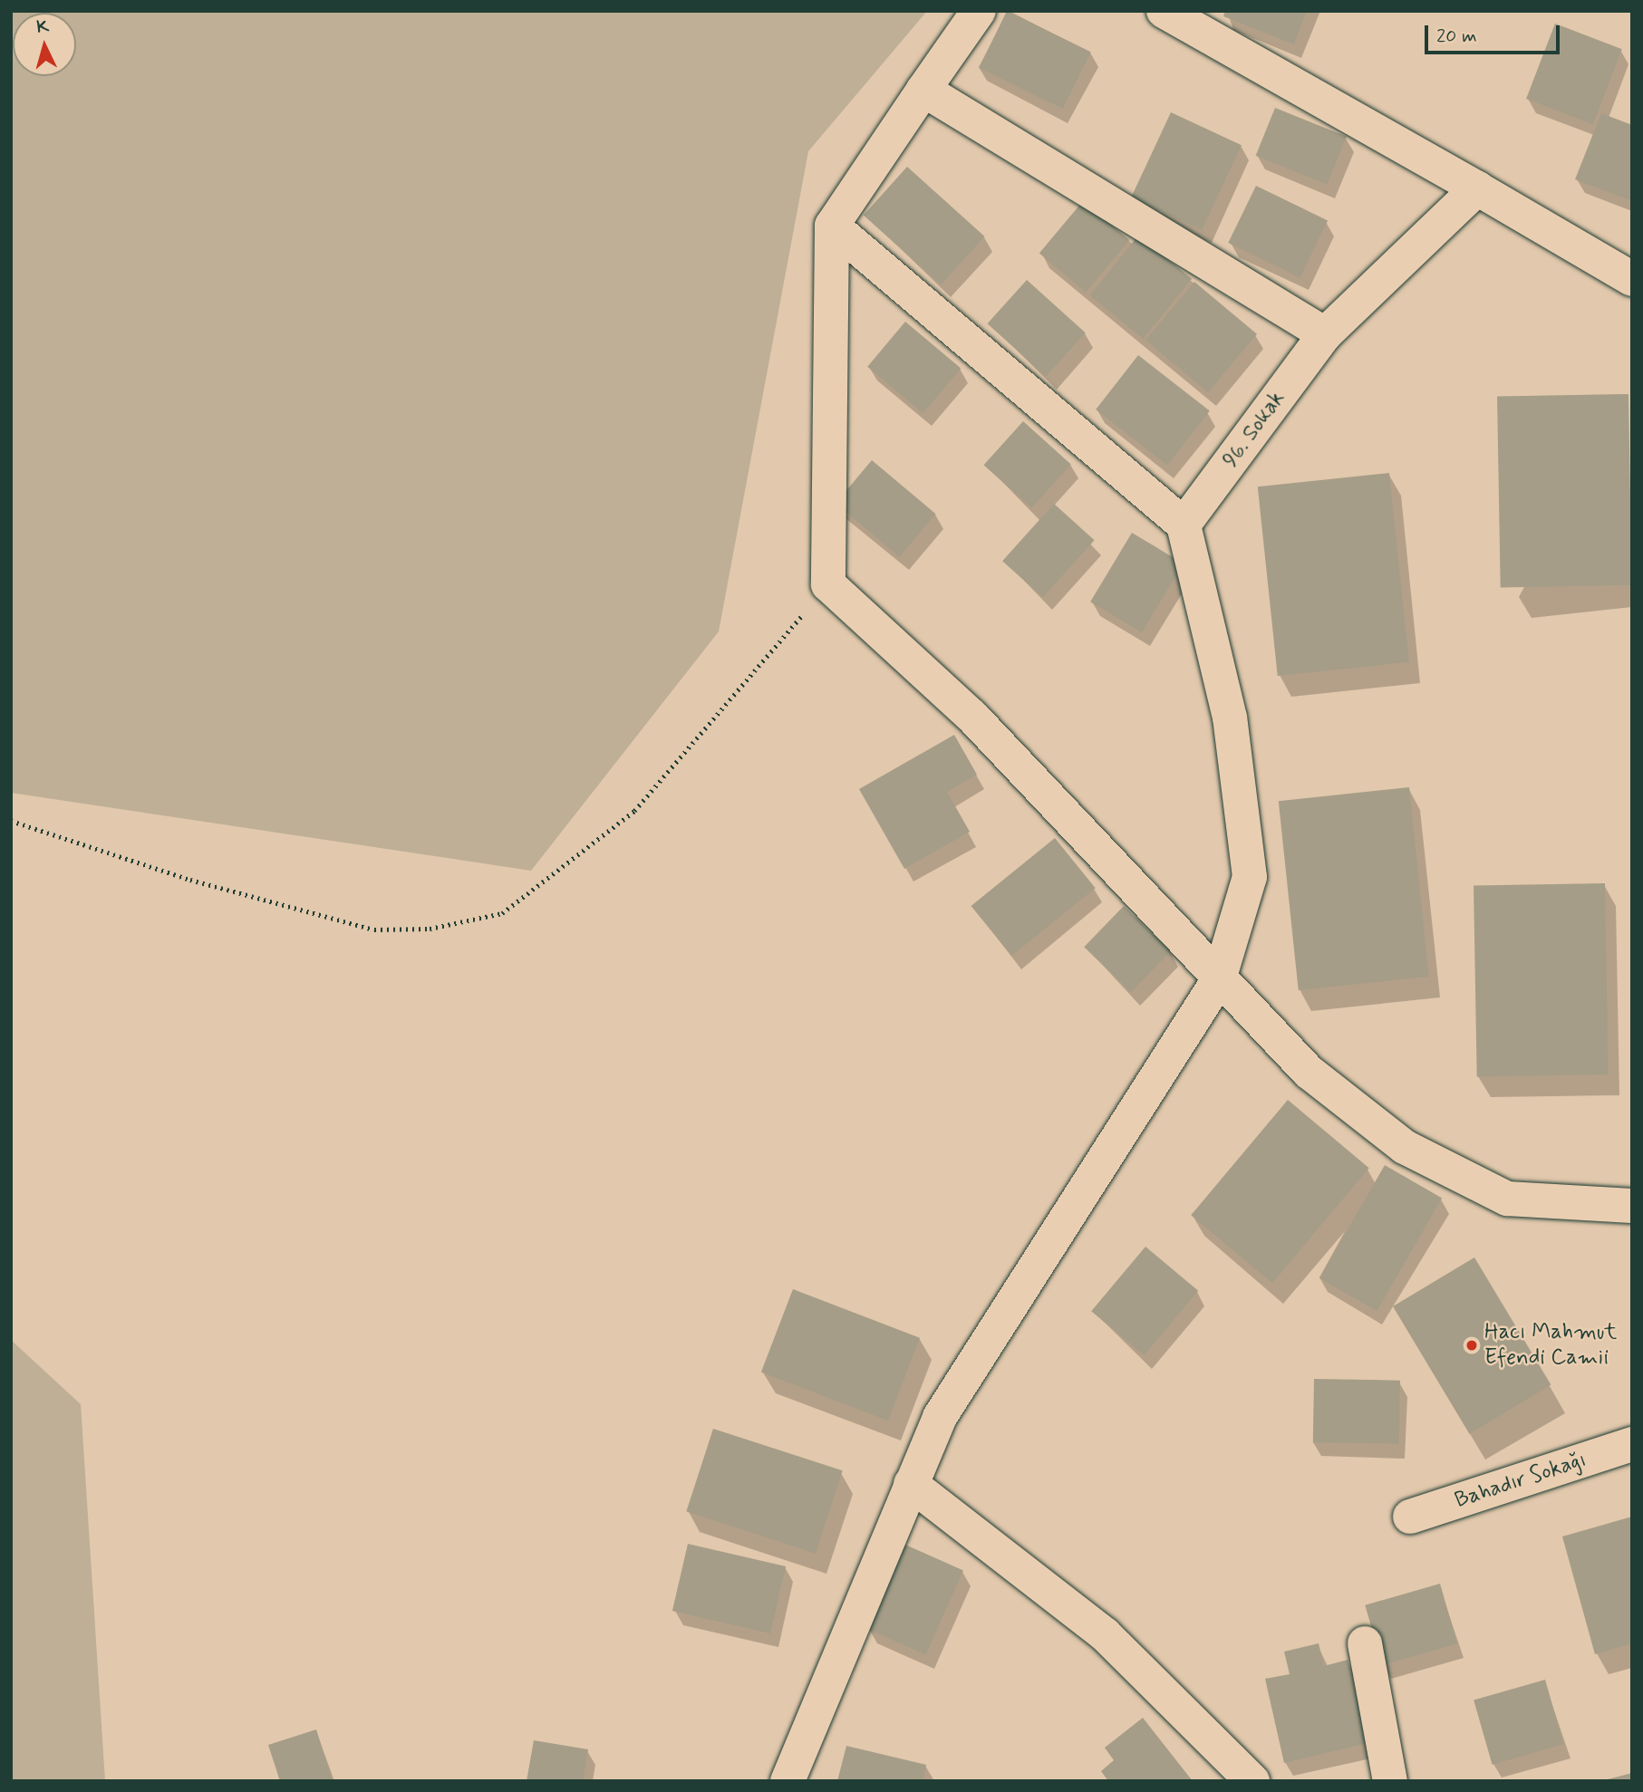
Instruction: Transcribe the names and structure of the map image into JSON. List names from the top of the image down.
{
  "streets": {
    "street": ["96. Sokak", "Bahadır Sokağı"]
  },
  "places": ["Hacı Mahmut Efendi Camii"],
  "scale_bar": "20 m",
  "north": "top"
}
